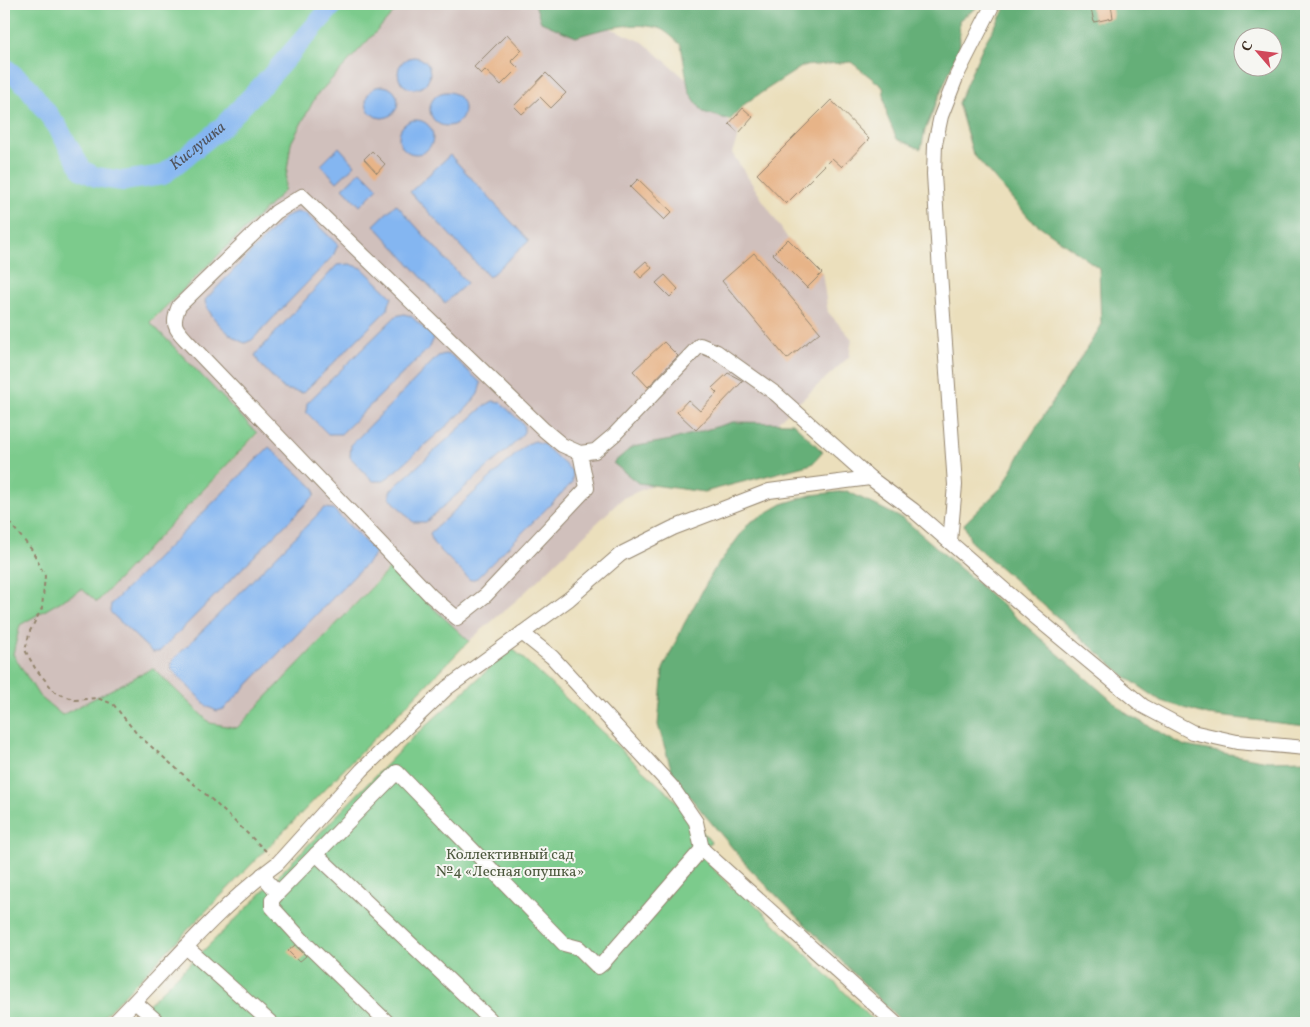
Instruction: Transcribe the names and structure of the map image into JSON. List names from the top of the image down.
{
  "water": ["Кислушка"],
  "parks": ["Коллективный сад №4 «Лесная опушка»"],
  "north": "top left"
}
